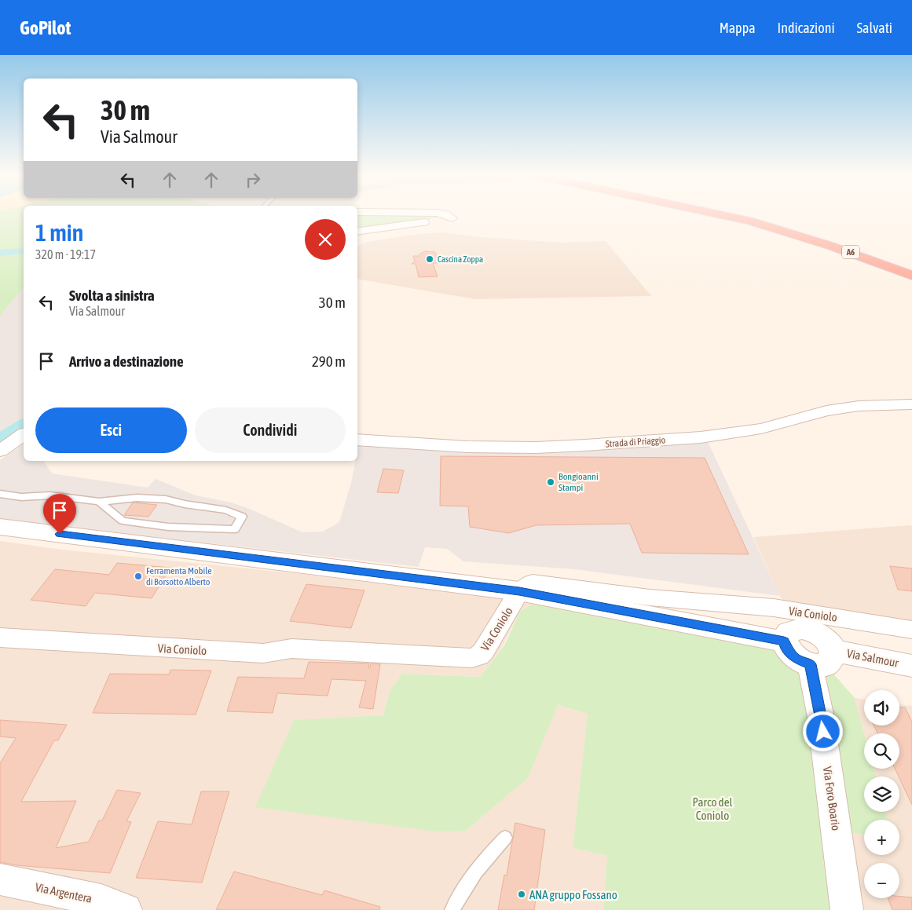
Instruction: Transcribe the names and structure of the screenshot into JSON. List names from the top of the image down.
{
  "streets": {
    "highway": ["A6"],
    "main road": ["Via Salmour"],
    "street": [
      "Strada di Priaggio",
      "Via Coniolo",
      "Via Foro Boario",
      "Via Argentera"
    ]
  },
  "crossings": [
    ["Via Salmour", "Via Foro Boario"]
  ],
  "parks": ["Parco del Coniolo"],
  "places": [
    "Cascina Zoppa",
    "Bongioanni Stampi",
    "Ferramenta Mobile di Borsotto Alberto",
    "ANA gruppo Fossano"
  ],
  "page": {
    "header": "GoPilot",
    "nav": ["Mappa", "Indicazioni", "Salvati"],
    "turn": ["30 m", "Via Salmour"],
    "heading": ["1 min", "320 m · 19:17"],
    "list": [
      {
        "name": "Svolta a sinistra",
        "note": "Via Salmour",
        "value": "30 m"
      },
      {
        "name": "Arrivo a destinazione",
        "value": "290 m"
      }
    ],
    "buttons": ["Esci", "Condividi"],
    "map_buttons": ["+", "−"]
  }
}
